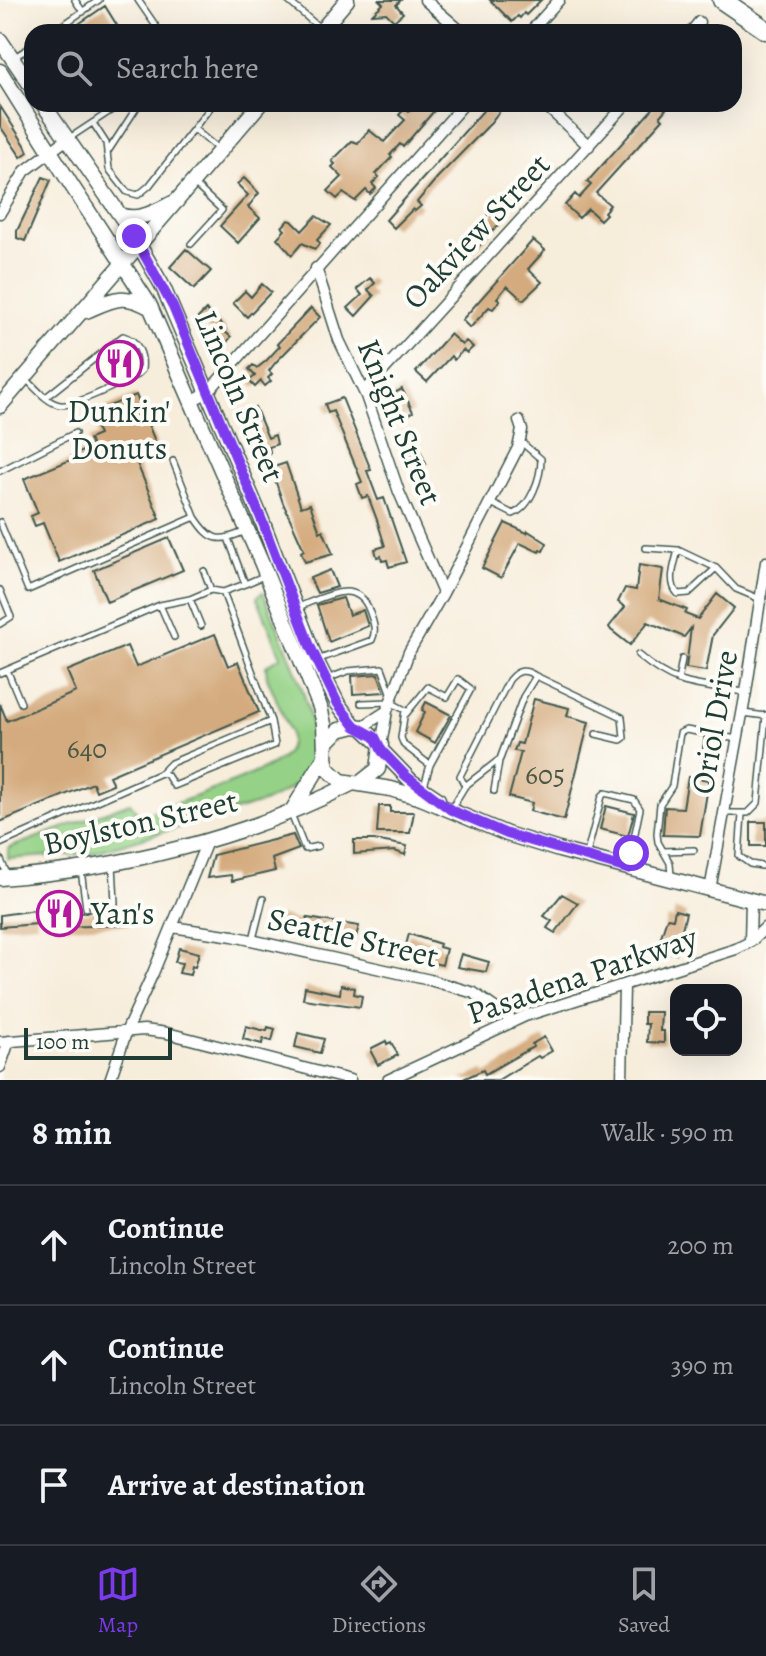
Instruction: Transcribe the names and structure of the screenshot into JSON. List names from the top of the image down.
{
  "streets": {
    "main road": ["Lincoln Street", "Boylston Street"],
    "street": [
      "Oakview Street",
      "Knight Street",
      "Oriol Drive",
      "Seattle Street",
      "Pasadena Parkway"
    ]
  },
  "crossings": [
    ["Oakview Street", "Knight Street"],
    ["Lincoln Street", "Boylston Street"],
    ["Seattle Street", "Pasadena Parkway"]
  ],
  "places": {
    "restaurant": ["Dunkin' Donuts", "Yan's"]
  },
  "house_numbers": ["640", "605"],
  "scale_bar": "100 m",
  "page": {
    "search": "Search here",
    "scale": "100 m",
    "heading": ["8 min", "Walk · 590 m"],
    "list": [
      ["Continue", "Lincoln Street", "200 m"],
      ["Continue", "Lincoln Street", "390 m"],
      "Arrive at destination"
    ],
    "nav": ["Map", "Directions", "Saved"]
  }
}
